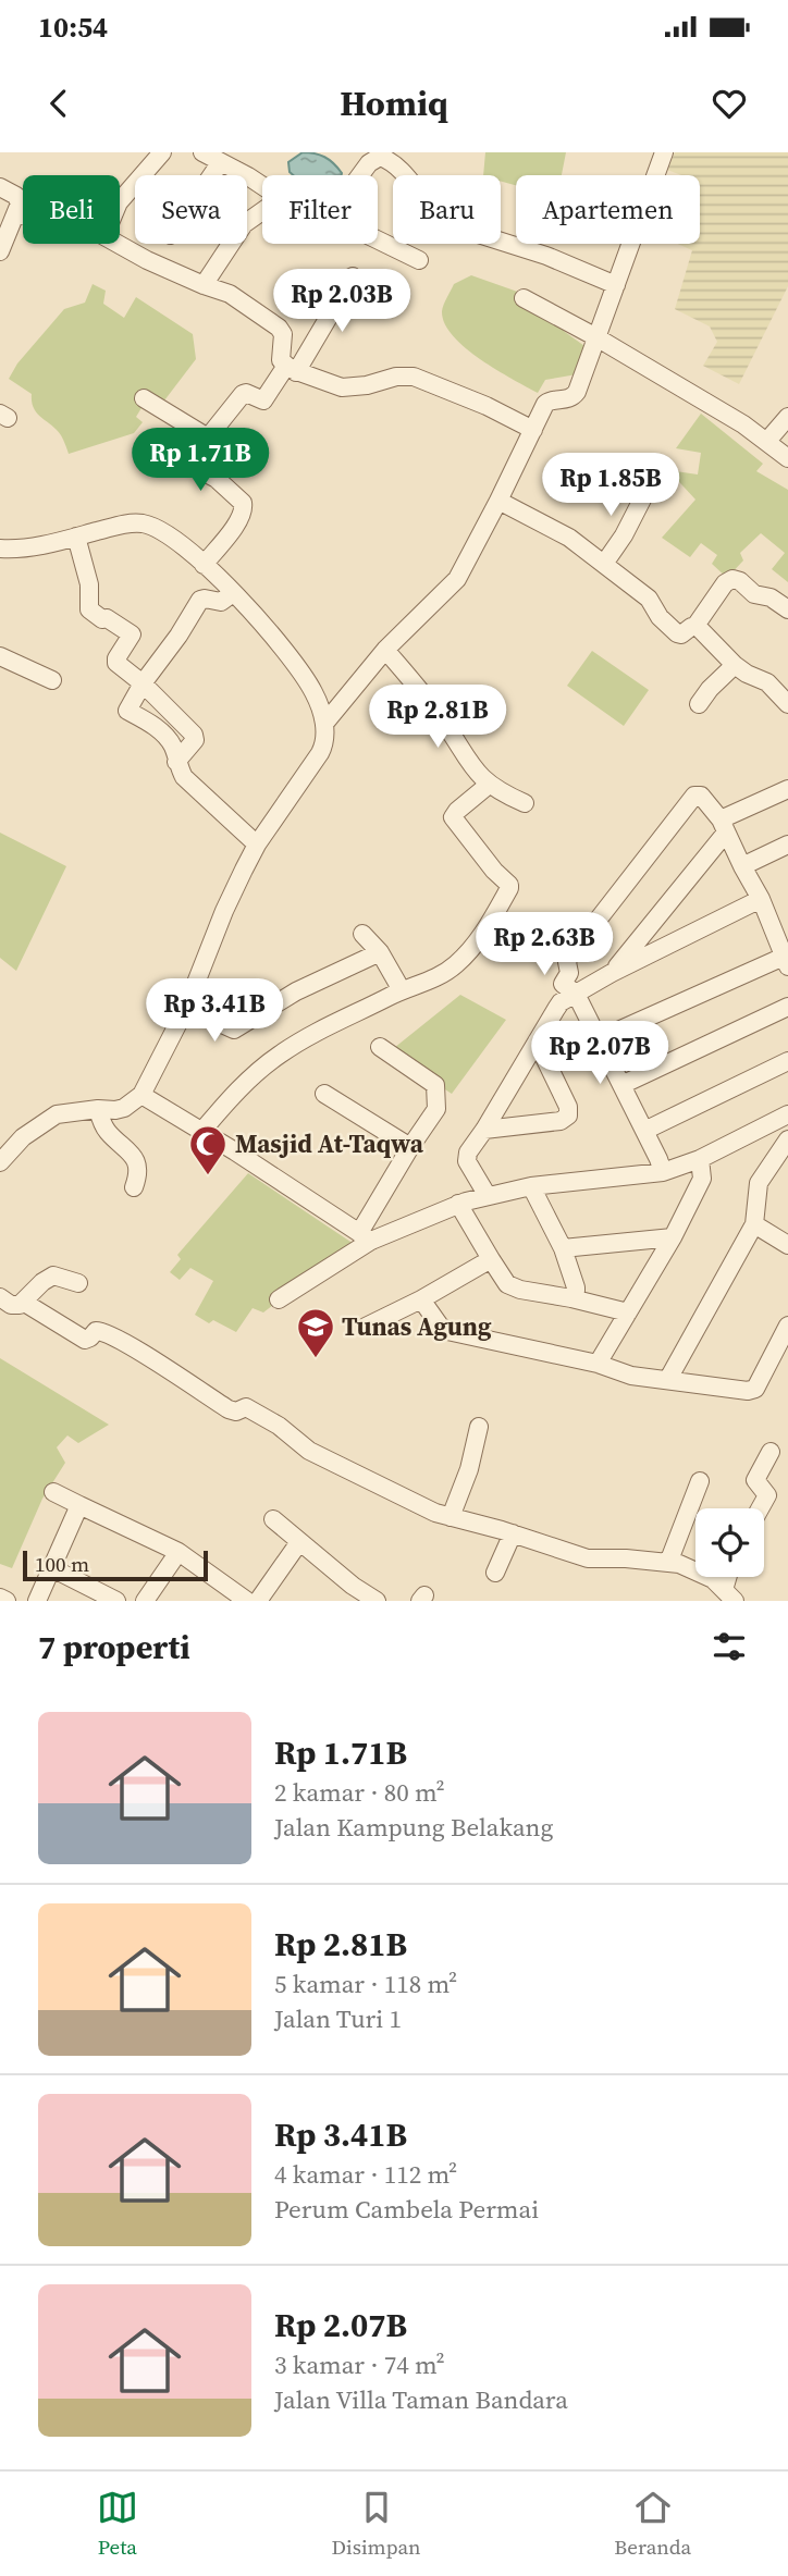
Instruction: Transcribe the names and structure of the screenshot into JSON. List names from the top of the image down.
{
  "places": {
    "mosque": ["Masjid At-Taqwa"],
    "school or university": ["Tunas Agung"]
  },
  "scale_bar": "100 m",
  "page": {
    "status": "10:54",
    "header": "Homiq",
    "chip": [
      "Beli",
      "Sewa",
      "Filter",
      "Baru",
      "Apartemen"
    ],
    "price": [
      "Rp 2.03B",
      "Rp 1.71B",
      "Rp 1.85B",
      "Rp 2.81B",
      "Rp 2.63B",
      "Rp 3.41B",
      "Rp 2.07B"
    ],
    "scale": "100 m",
    "heading": "7 properti",
    "list": [
      {
        "name": "Rp 1.71B",
        "note": "2 kamar · 80 m² · Jalan Kampung Belakang"
      },
      {
        "name": "Rp 2.81B",
        "note": "5 kamar · 118 m² · Jalan Turi 1"
      },
      {
        "name": "Rp 3.41B",
        "note": "4 kamar · 112 m² · Perum Cambela Permai"
      },
      {
        "name": "Rp 2.07B",
        "note": "3 kamar · 74 m² · Jalan Villa Taman Bandara"
      }
    ],
    "tabs": ["Peta", "Disimpan", "Beranda"]
  }
}
